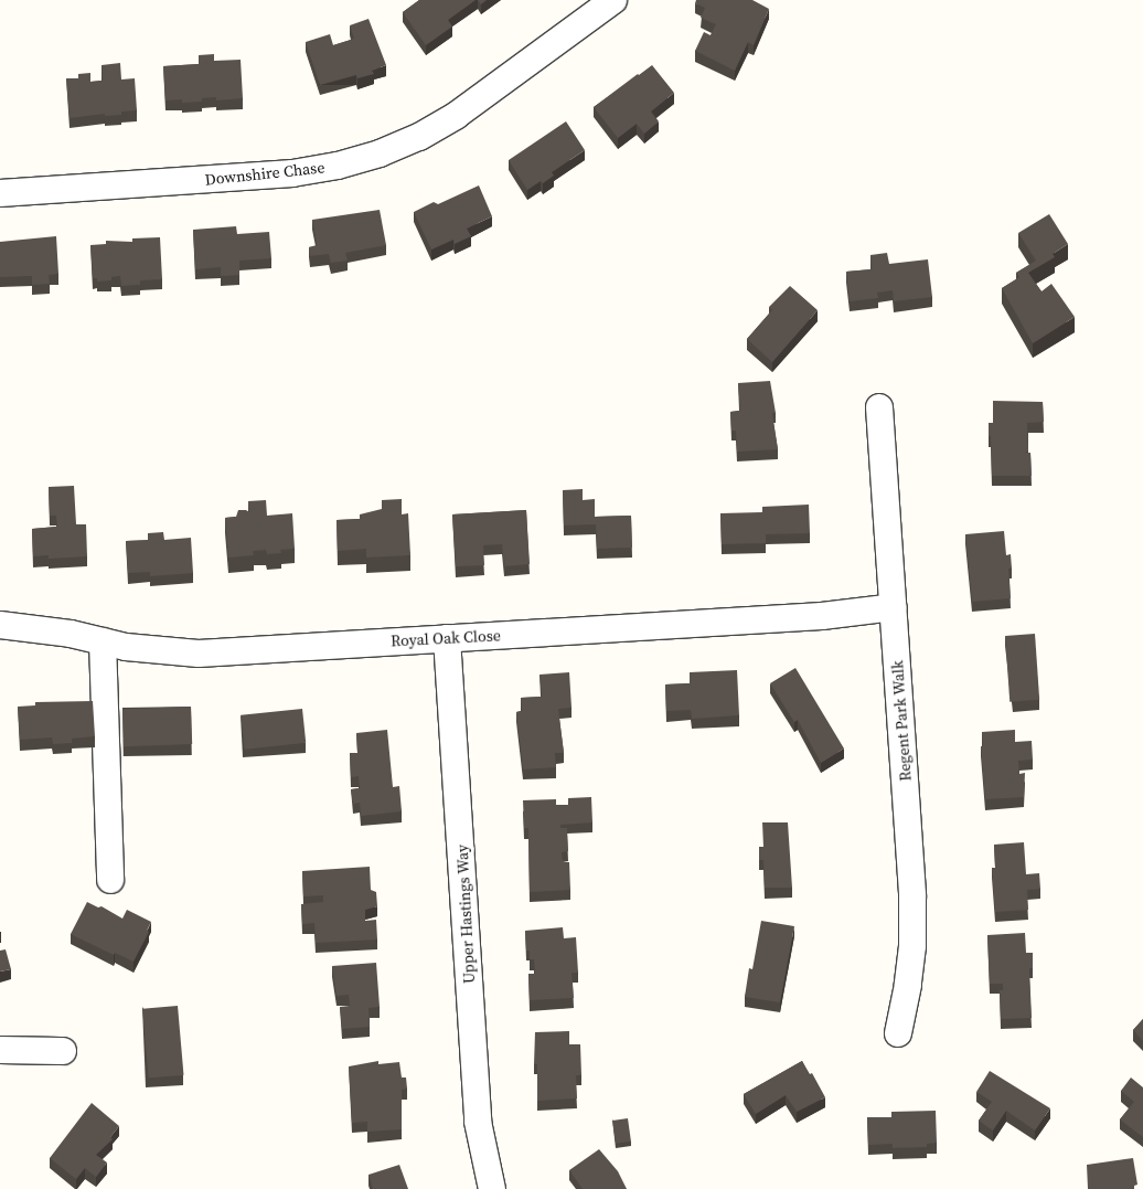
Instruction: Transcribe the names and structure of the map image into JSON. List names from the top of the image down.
{
  "streets": {
    "street": [
      "Downshire Chase",
      "Royal Oak Close",
      "Regent Park Walk",
      "Upper Hastings Way"
    ]
  },
  "crossings": [
    ["Royal Oak Close", "Regent Park Walk"],
    ["Royal Oak Close", "Upper Hastings Way"]
  ]
}
